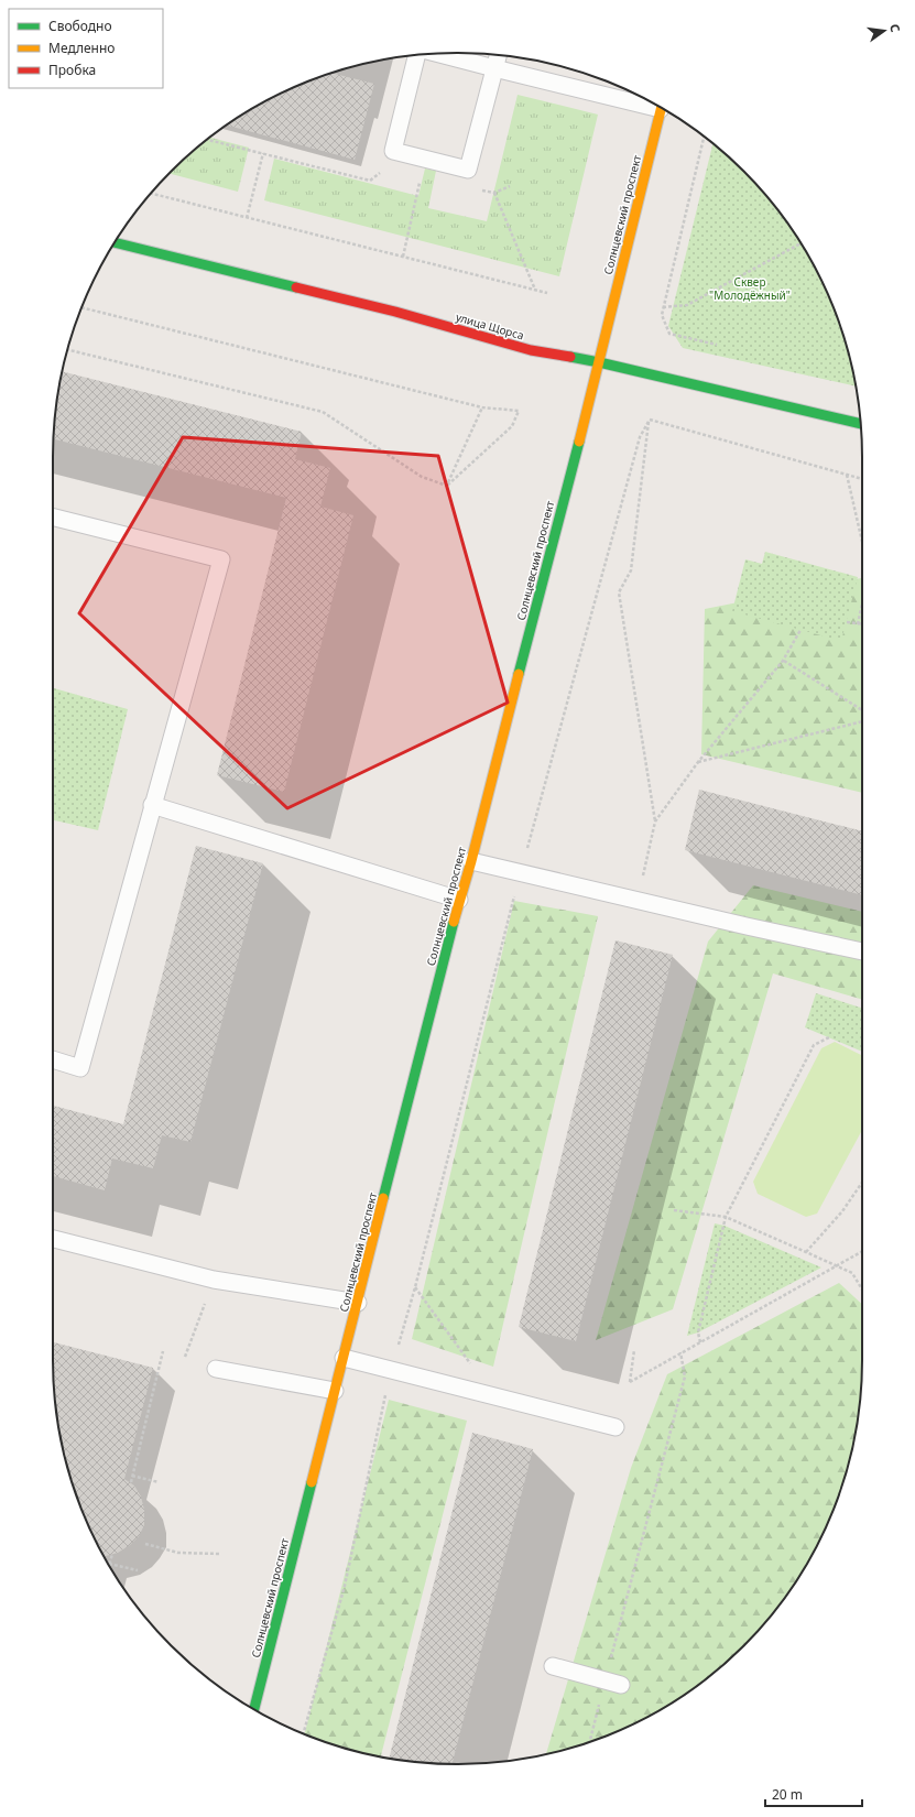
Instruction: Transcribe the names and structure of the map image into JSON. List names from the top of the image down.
{
  "streets": {
    "street": ["Солнцевский проспект", "улица Щорса"]
  },
  "crossings": [
    ["Солнцевский проспект", "улица Щорса"]
  ],
  "parks": ["Сквер \"Молодёжный\""],
  "legend": ["Свободно", "Медленно", "Пробка"],
  "scale_bar": "20 m",
  "north": "right"
}
